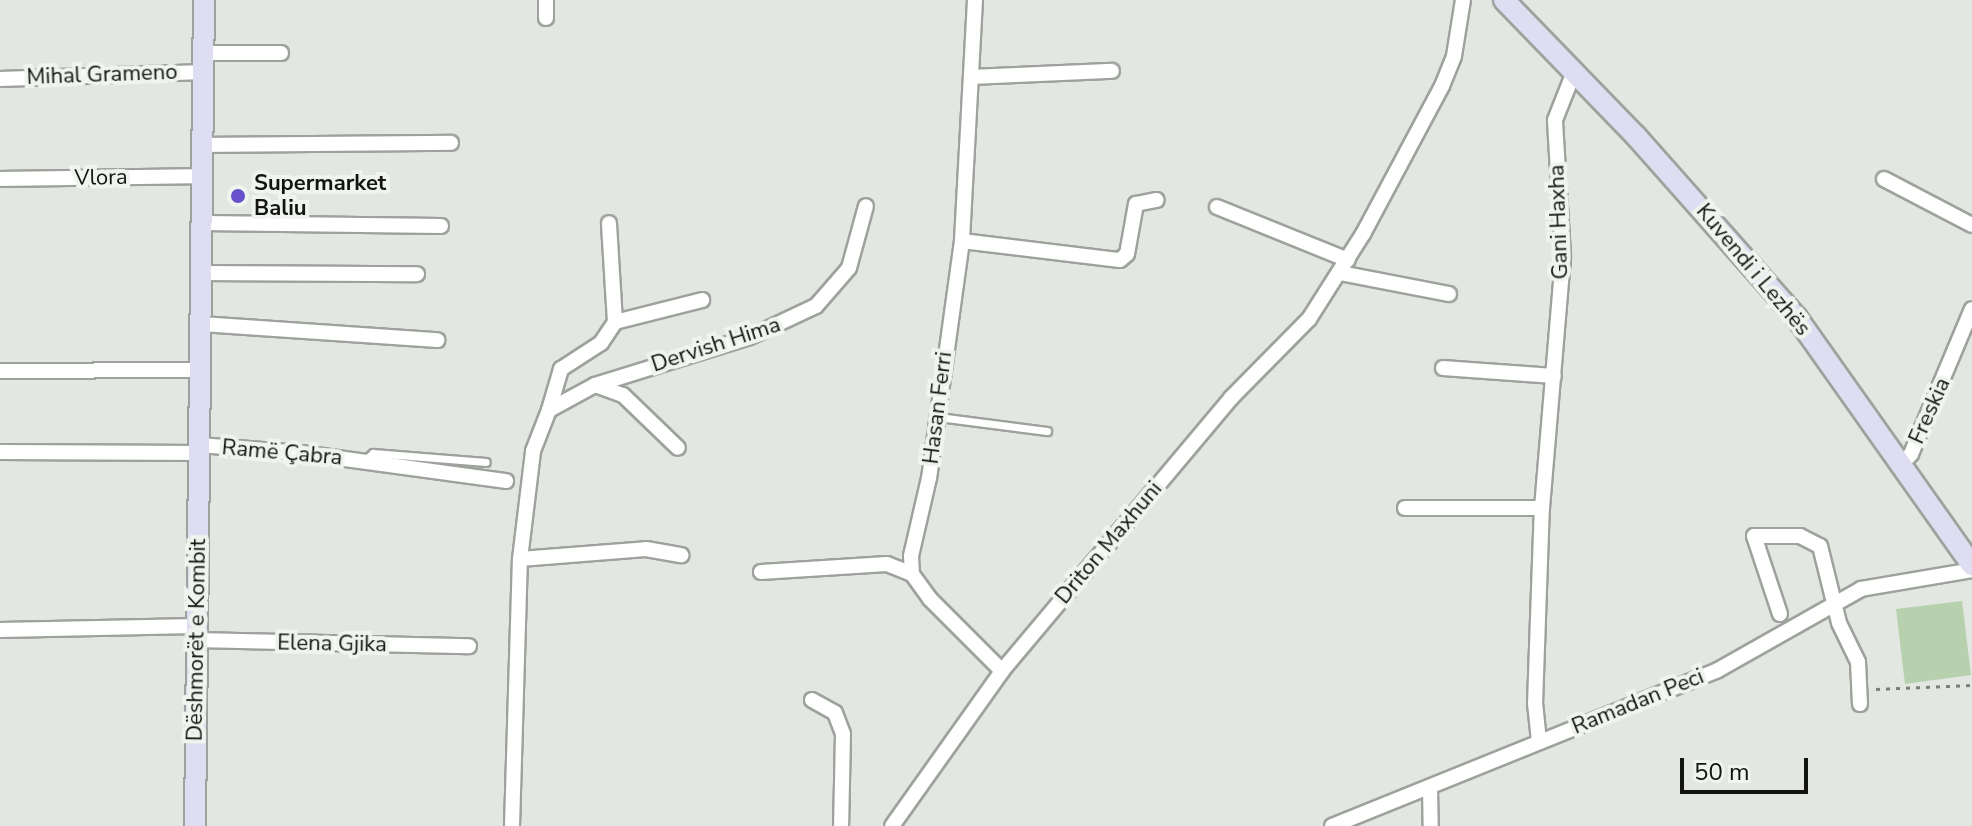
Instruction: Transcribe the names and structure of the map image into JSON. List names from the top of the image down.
{
  "streets": {
    "main road": ["Kuvendi i Lezhës", "Dëshmorët e Kombit"],
    "street": [
      "Mihal Grameno",
      "Vlora",
      "Gani Haxha",
      "Dervish Hima",
      "Hasan Ferri",
      "Freskia",
      "Ramë Çabra",
      "Driton Maxhuni",
      "Elena Gjika",
      "Ramadan Peci"
    ]
  },
  "crossings": [
    ["Mihal Grameno", "Dëshmorët e Kombit"],
    ["Vlora", "Dëshmorët e Kombit"],
    ["Gani Haxha", "Kuvendi i Lezhës"],
    ["Gani Haxha", "Ramadan Peci"],
    ["Kuvendi i Lezhës", "Freskia"],
    ["Kuvendi i Lezhës", "Ramadan Peci"],
    ["Ramë Çabra", "Dëshmorët e Kombit"],
    ["Dëshmorët e Kombit", "Elena Gjika"]
  ],
  "places": ["Supermarket Baliu"],
  "scale_bar": "50 m"
}
